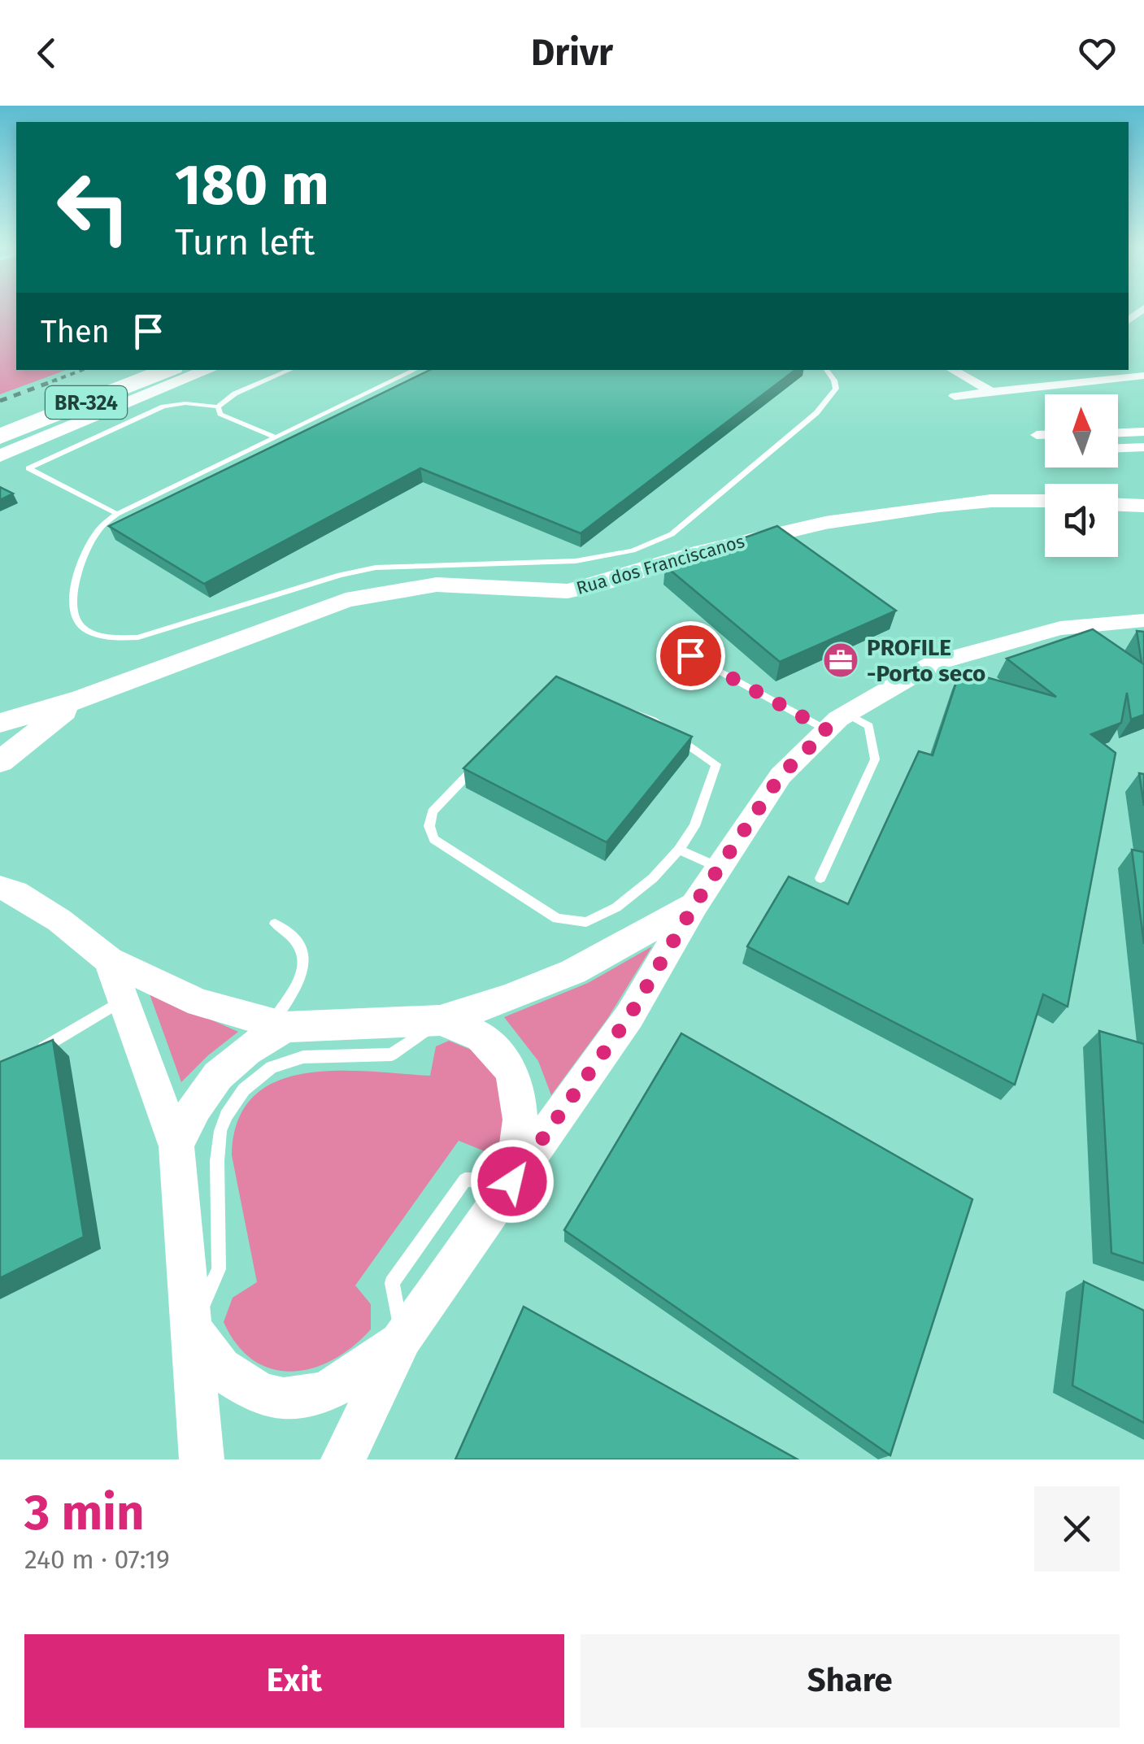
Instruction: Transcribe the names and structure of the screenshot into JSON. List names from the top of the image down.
{
  "streets": {
    "highway": ["BR-324"],
    "main road": ["Rua dos Franciscanos"]
  },
  "places": {
    "office": ["PROFILE -Porto seco"]
  },
  "north": "top",
  "page": {
    "header": "Drivr",
    "turn": ["180 m", "Turn left"],
    "then": "Then",
    "heading": ["3 min", "240 m · 07:19"],
    "buttons": ["Exit", "Share"]
  }
}
